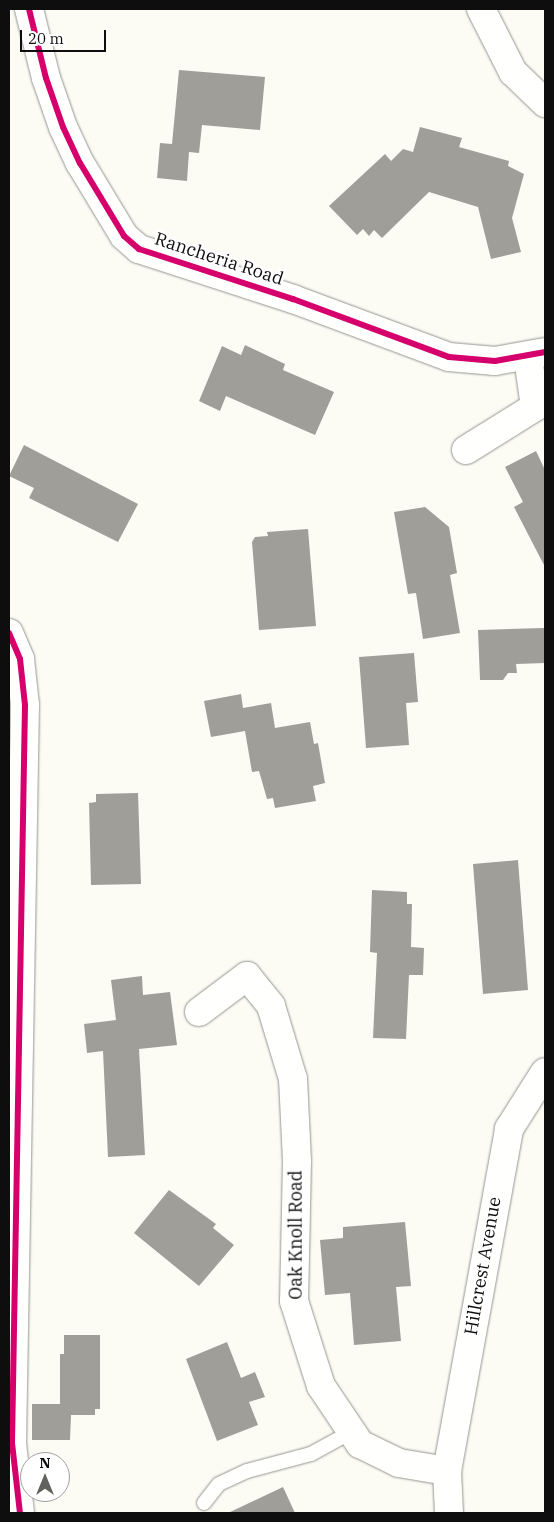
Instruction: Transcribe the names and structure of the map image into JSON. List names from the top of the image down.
{
  "streets": {
    "street": ["Rancheria Road", "Oak Knoll Road", "Hillcrest Avenue"]
  },
  "crossings": [
    ["Oak Knoll Road", "Hillcrest Avenue"]
  ],
  "scale_bar": "20 m",
  "north": "top"
}
